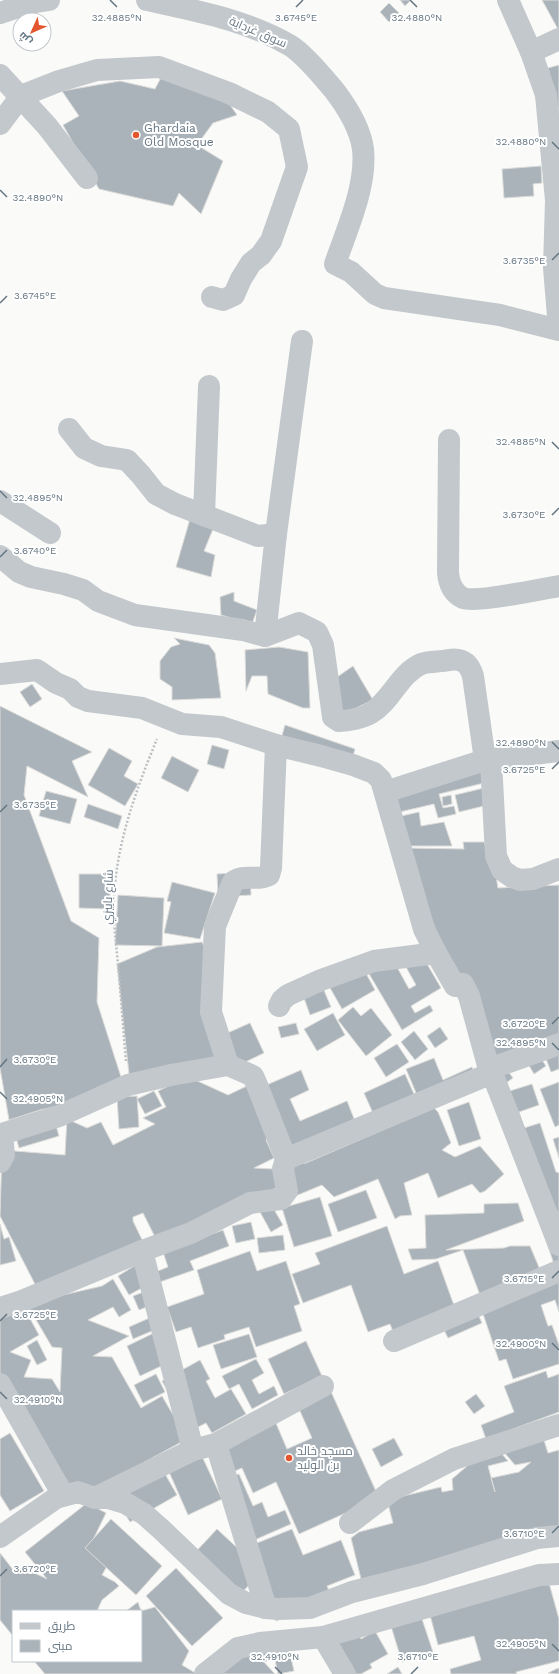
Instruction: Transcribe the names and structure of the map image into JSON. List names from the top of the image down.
{
  "streets": {
    "street": ["سوق غرداية"],
    "path": ["شارع باييزي"]
  },
  "places": ["Ghardaia Old Mosque", "مسجد خالد بن الوليد"],
  "legend": ["طريق", "مبنى"],
  "north": "bottom left",
  "coordinates": [
    "32.4885°N",
    "3.6745°E",
    "32.4880°N",
    "32.4890°N",
    "3.6735°E",
    "32.4895°N",
    "3.6730°E",
    "3.6740°E",
    "3.6725°E",
    "3.6720°E",
    "32.4905°N",
    "3.6715°E",
    "32.4900°N",
    "32.4910°N",
    "3.6710°E"
  ]
}
